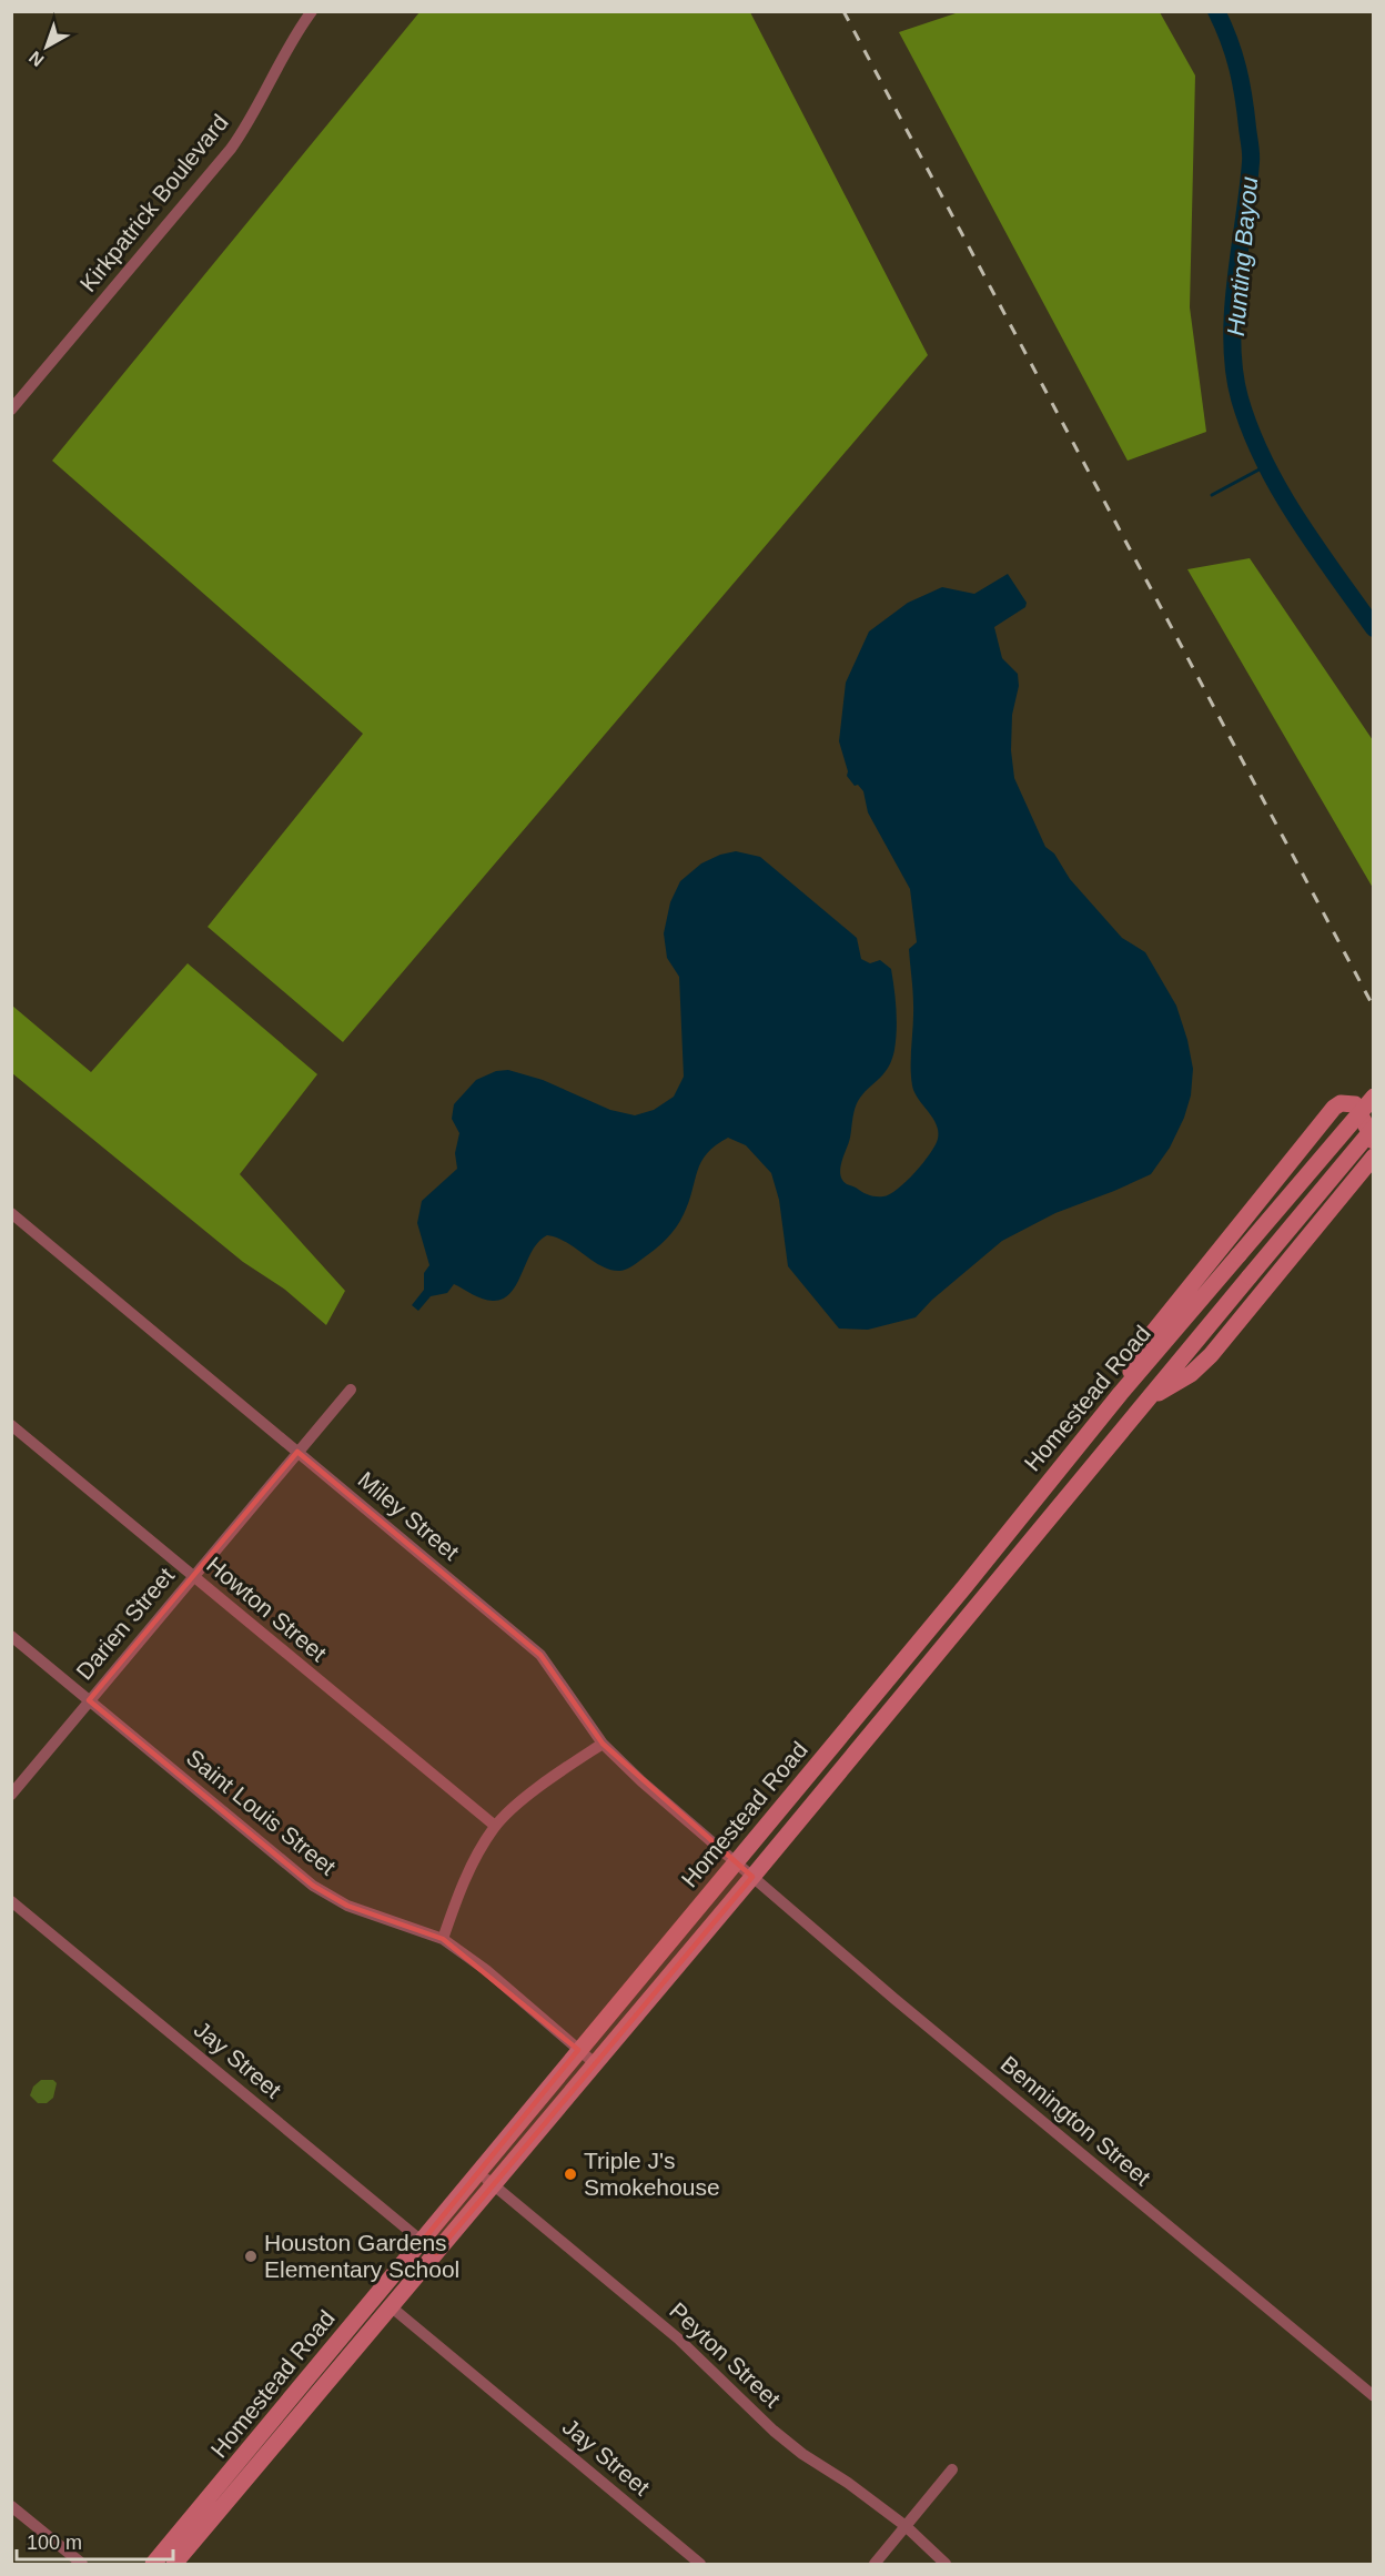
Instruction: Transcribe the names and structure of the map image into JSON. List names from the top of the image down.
{
  "streets": {
    "main road": ["Homestead Road"],
    "street": [
      "Kirkpatrick Boulevard",
      "Miley Street",
      "Howton Street",
      "Darien Street",
      "Saint Louis Street",
      "Jay Street",
      "Bennington Street",
      "Peyton Street"
    ]
  },
  "crossings": [
    ["Homestead Road", "Miley Street"],
    ["Homestead Road", "Saint Louis Street"],
    ["Homestead Road", "Jay Street"],
    ["Homestead Road", "Bennington Street"],
    ["Homestead Road", "Peyton Street"],
    ["Miley Street", "Darien Street"],
    ["Miley Street", "Bennington Street"],
    ["Howton Street", "Darien Street"],
    ["Darien Street", "Saint Louis Street"]
  ],
  "water": ["Hunting Bayou"],
  "places": ["Triple J's Smokehouse", "Houston Gardens Elementary School"],
  "scale_bar": "100 m",
  "north": "bottom left"
}
